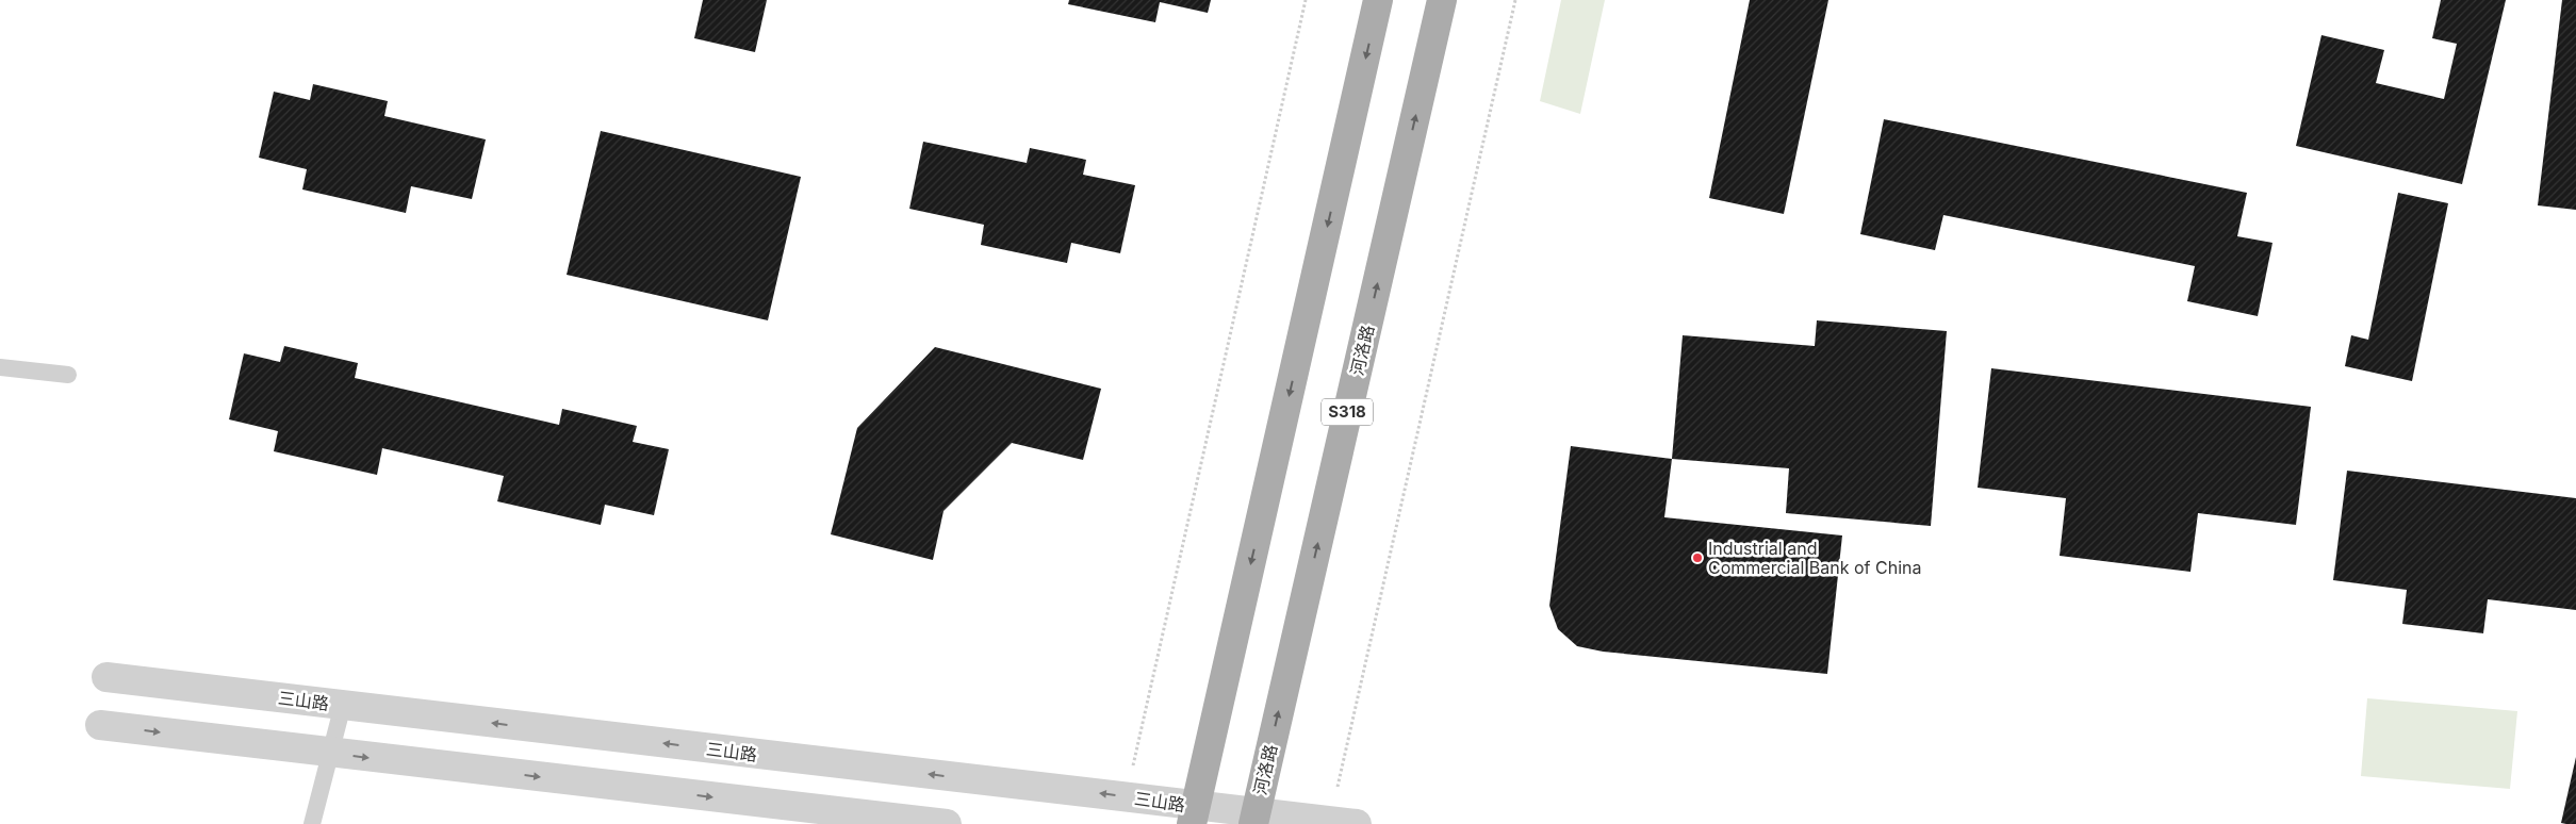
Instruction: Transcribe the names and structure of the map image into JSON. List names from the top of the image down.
{
  "streets": {
    "main road": ["河洛路", "S318"],
    "street": ["三山路"]
  },
  "crossings": [
    ["河洛路", "三山路"]
  ],
  "places": ["Industrial and Commercial Bank of China"]
}
